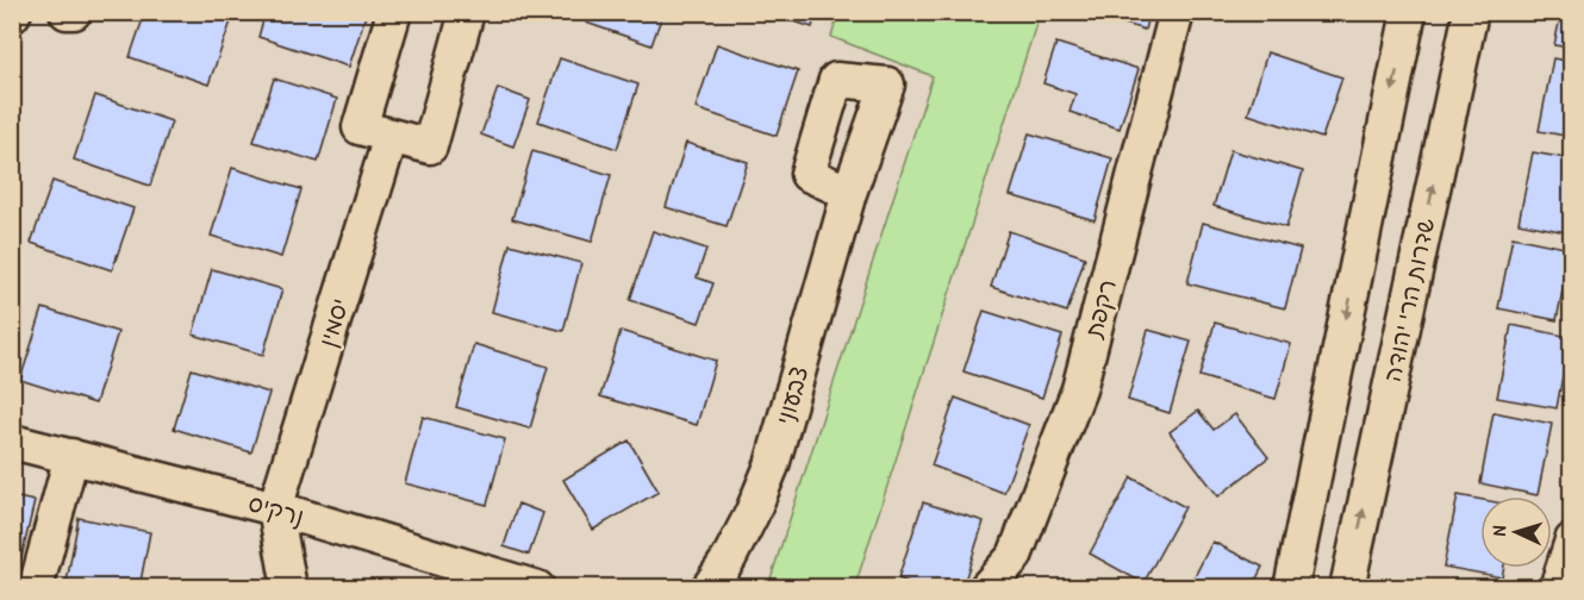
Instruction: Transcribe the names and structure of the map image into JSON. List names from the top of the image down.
{
  "streets": {
    "street": [
      "שדרות הרי יהודה",
      "רקפת",
      "יסמין",
      "צבעוני",
      "נרקיס"
    ]
  },
  "crossings": [
    ["יסמין", "נרקיס"]
  ],
  "north": "left"
}
